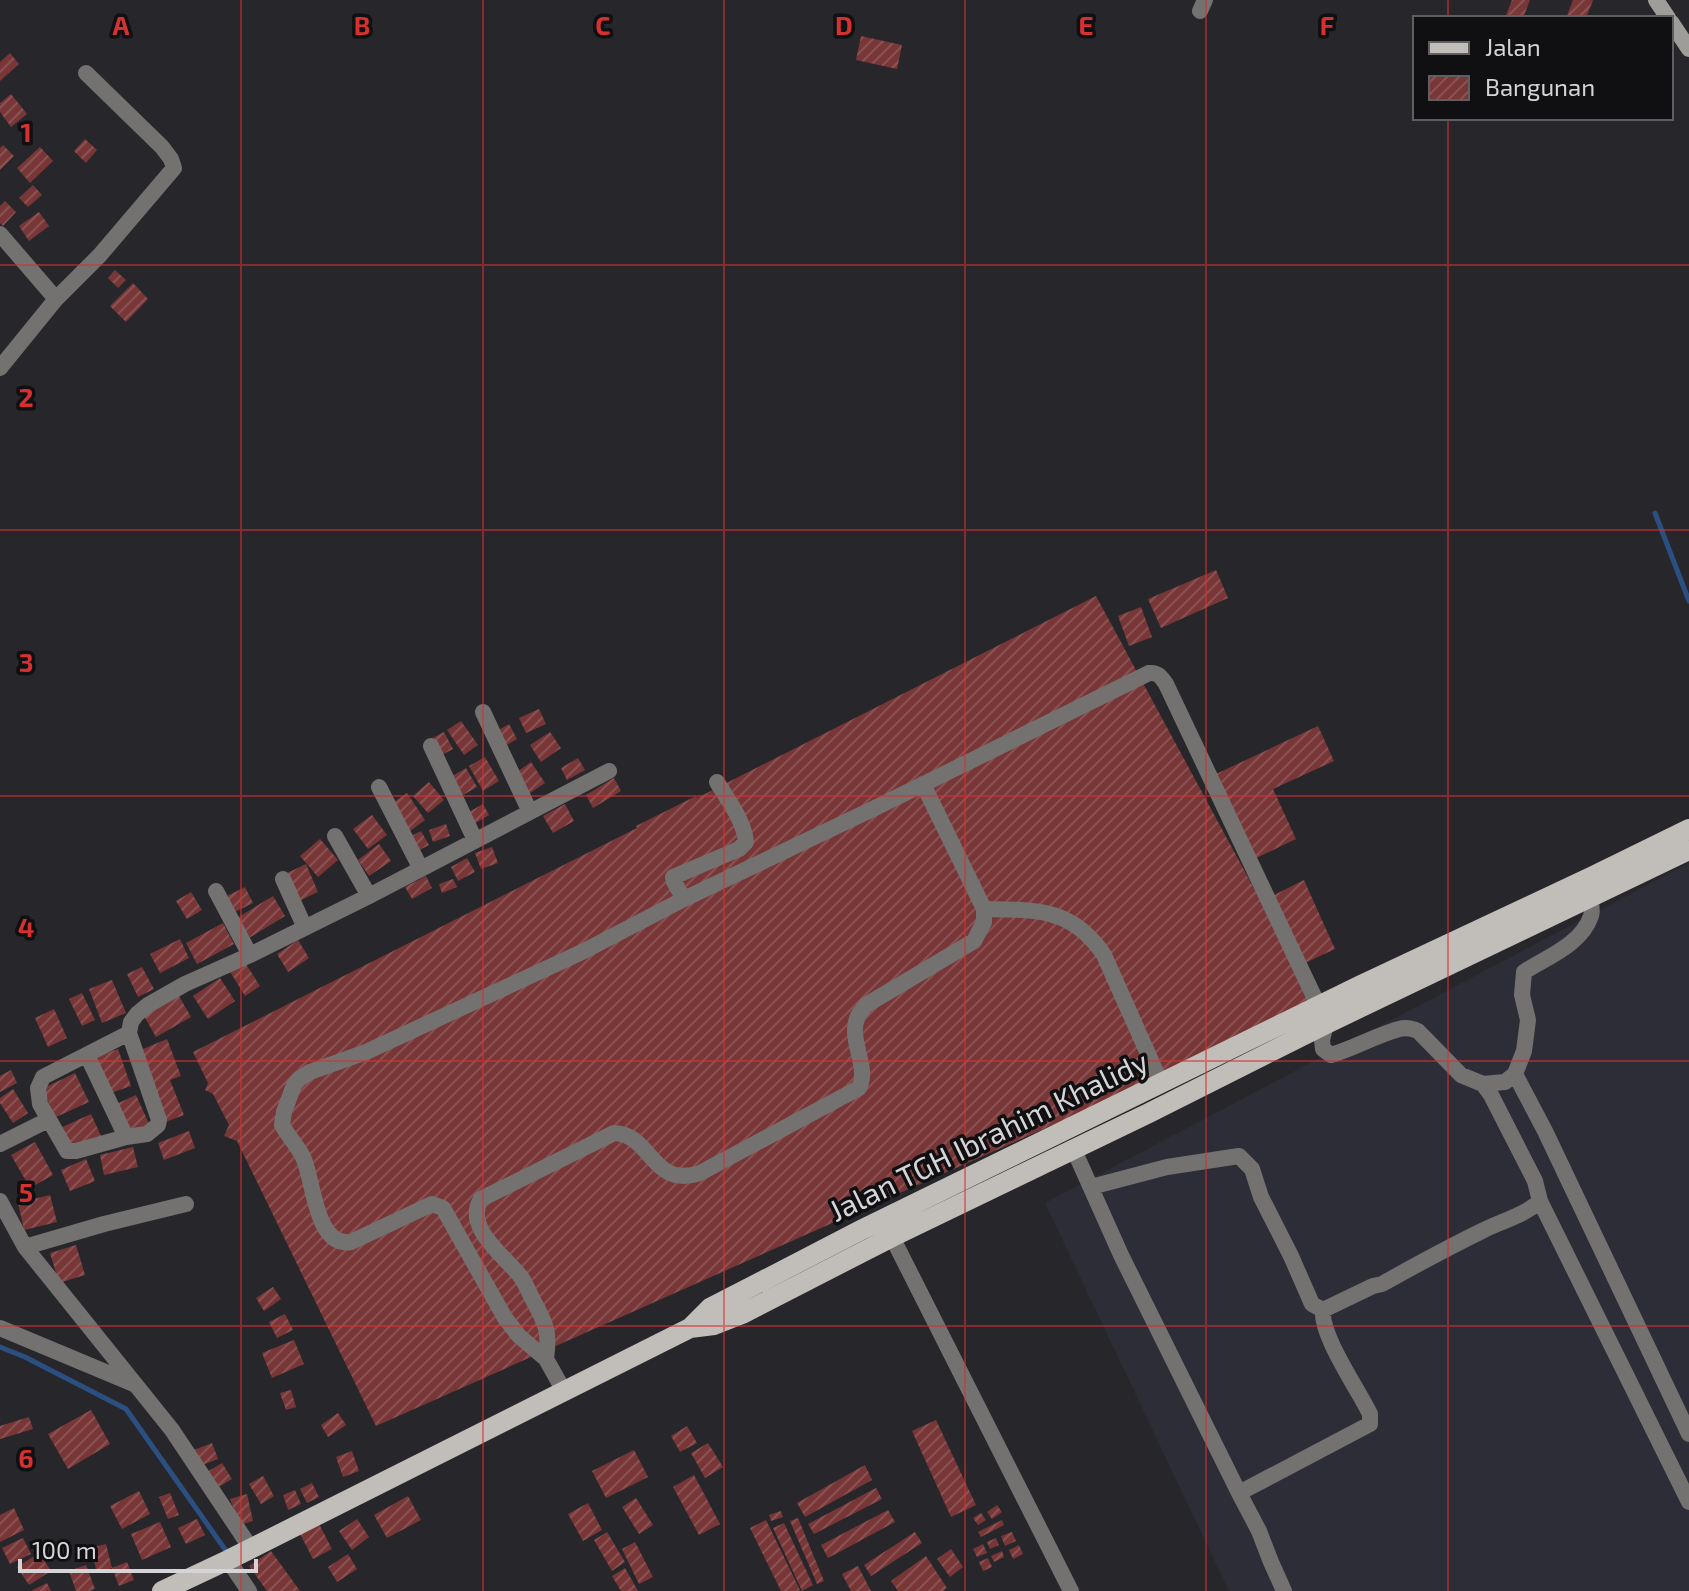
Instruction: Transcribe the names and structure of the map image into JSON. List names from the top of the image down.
{
  "streets": {
    "main road": ["Jalan TGH Ibrahim Khalidy"]
  },
  "legend": ["Jalan", "Bangunan"],
  "scale_bar": "100 m",
  "grid": {
    "columns": [
      "A",
      "B",
      "C",
      "D",
      "E",
      "F"
    ],
    "rows": [
      "1",
      "2",
      "3",
      "4",
      "5",
      "6"
    ]
  }
}
